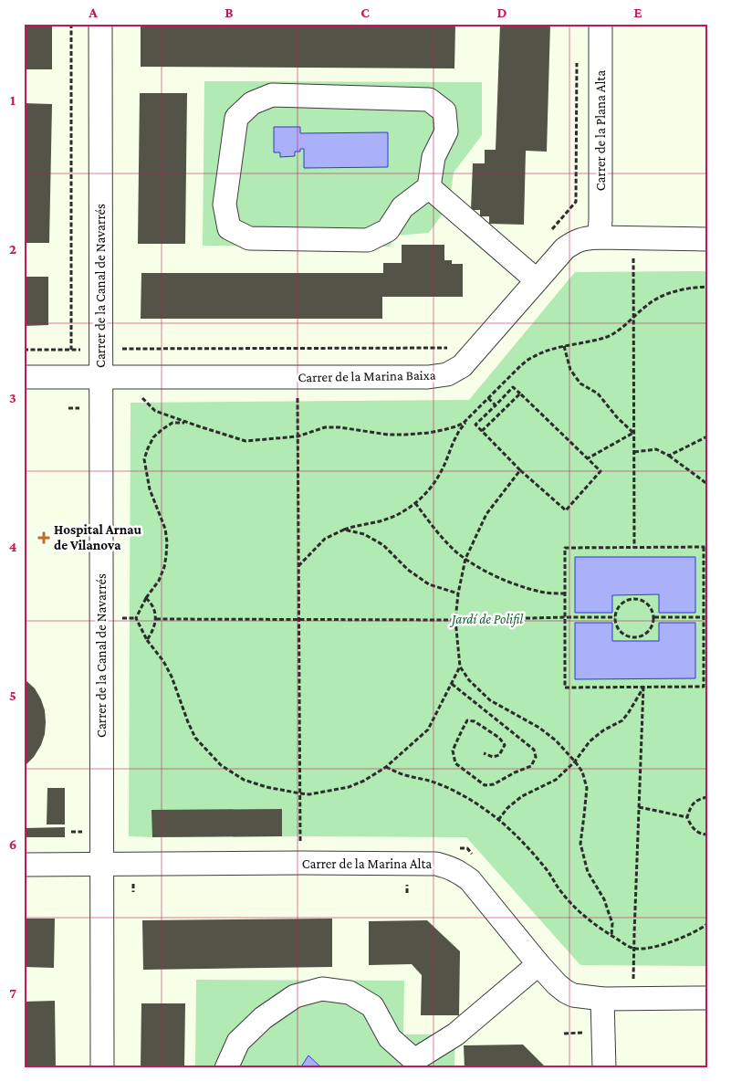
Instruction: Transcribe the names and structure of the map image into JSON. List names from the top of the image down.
{
  "streets": {
    "street": [
      "Carrer de la Plana Alta",
      "Carrer de la Canal de Navarrés",
      "Carrer de la Marina Baixa",
      "Carrer de la Marina Alta"
    ]
  },
  "crossings": [
    ["Carrer de la Plana Alta", "Carrer de la Marina Baixa"],
    ["Carrer de la Canal de Navarrés", "Carrer de la Marina Baixa"],
    ["Carrer de la Canal de Navarrés", "Carrer de la Marina Alta"]
  ],
  "parks": ["Jardí de Polifil"],
  "places": {
    "health": ["Hospital Arnau de Vilanova"]
  },
  "grid": {
    "columns": [
      "A",
      "B",
      "C",
      "D",
      "E"
    ],
    "rows": [
      "1",
      "2",
      "3",
      "4",
      "5",
      "6",
      "7"
    ]
  }
}
